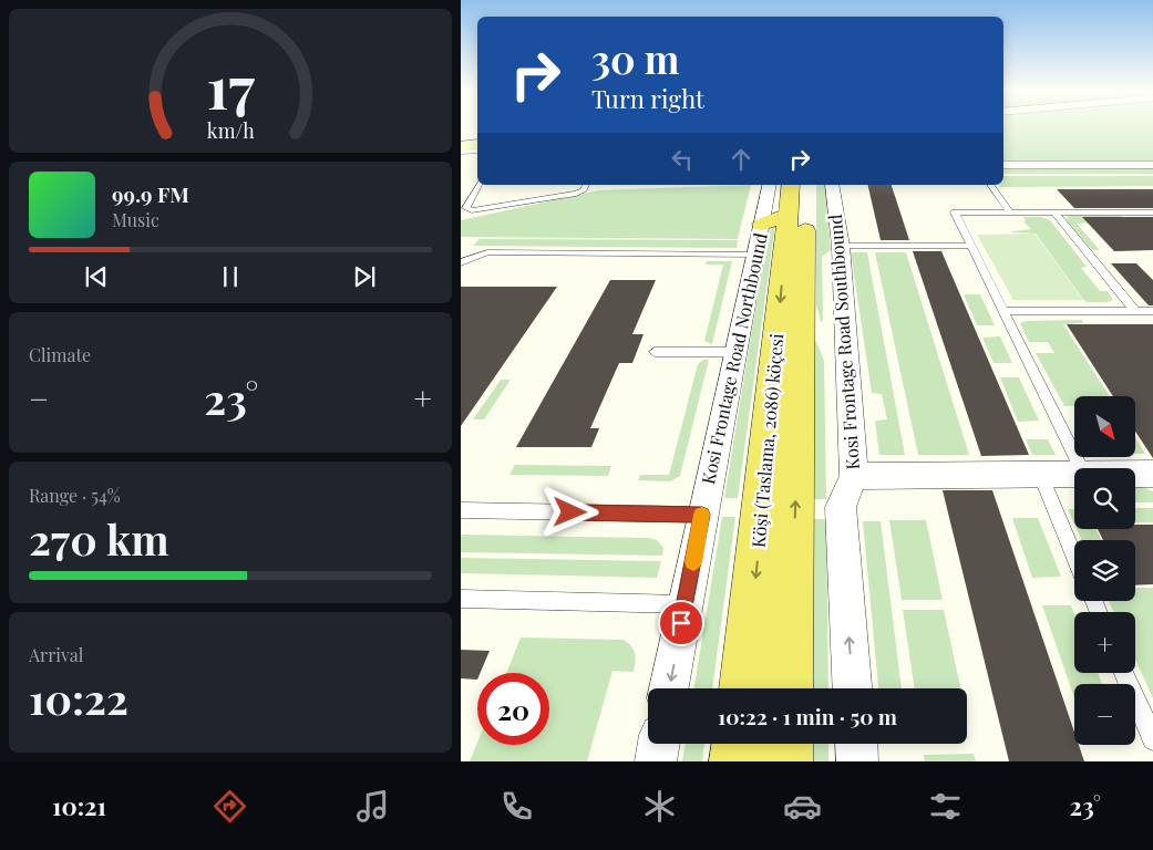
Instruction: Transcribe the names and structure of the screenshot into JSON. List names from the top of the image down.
{
  "streets": {
    "main road": ["Köşi (Taslama, 2086) köçesi"],
    "street": ["Kosi Frontage Road Southbound", "Kosi Frontage Road Northbound"]
  },
  "crossings": [
    ["Kosi Frontage Road Northbound", "Köşi (Taslama, 2086) köçesi"]
  ],
  "one_way": ["Kosi Frontage Road Southbound"],
  "north": "bottom right",
  "page": {
    "turn": ["30 m", "Turn right"],
    "song": ["99.9 FM", "Music"],
    "tile": [
      "Climate",
      ["Range · 54%", "270 km"],
      ["Arrival", "10:22"]
    ],
    "heat": ["−", "23°", "+"],
    "map_buttons": ["+", "−"],
    "limit": "20",
    "trip": "10:22 · 1 min · 50 m",
    "tabs": ["10:21", "23°"],
    "gauge": ["17", "km/h"]
  }
}
